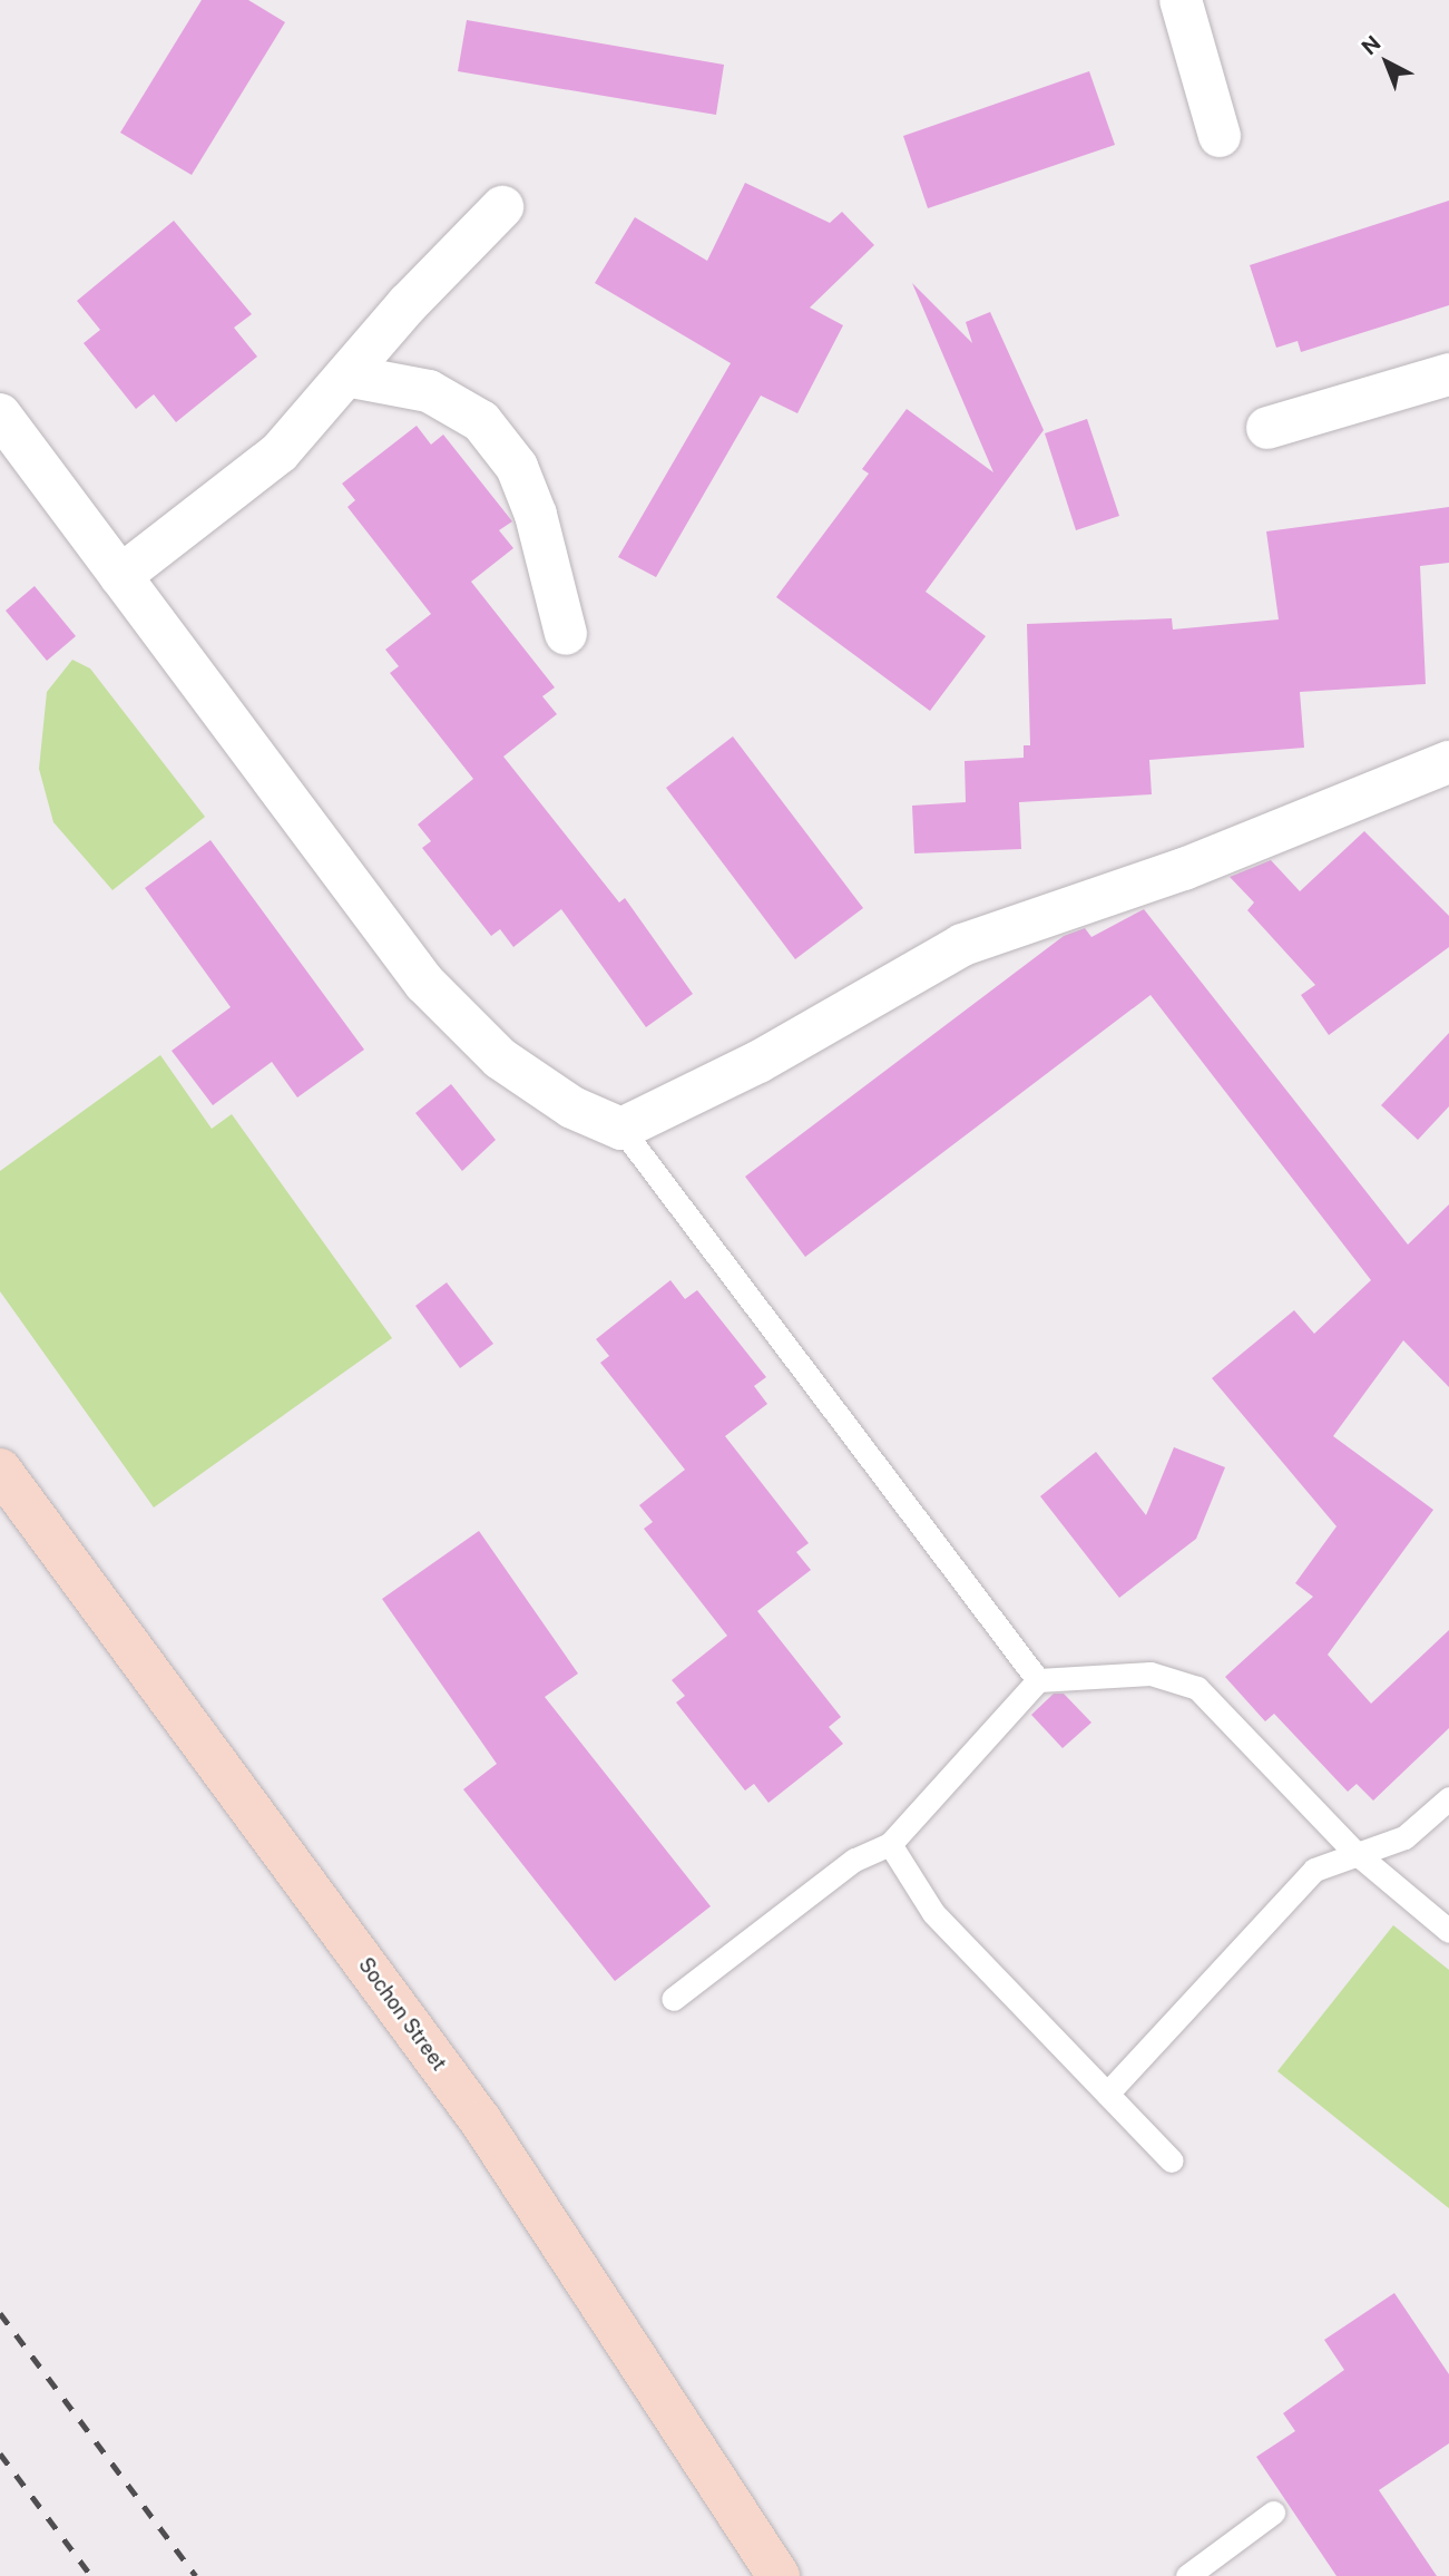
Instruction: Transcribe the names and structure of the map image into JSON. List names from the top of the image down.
{
  "streets": {
    "main road": ["Sochon Street"]
  },
  "north": "top left"
}
